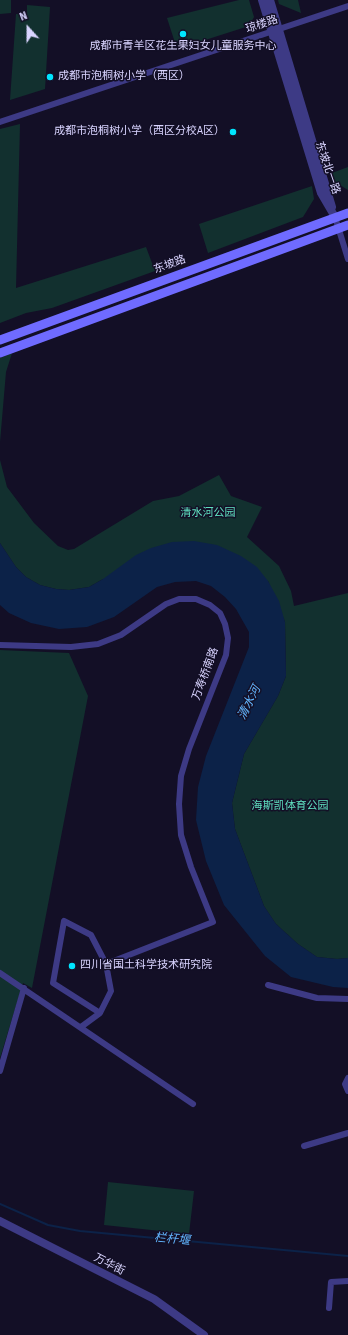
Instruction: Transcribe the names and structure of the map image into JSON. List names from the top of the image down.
{
  "streets": {
    "main road": ["东坡路"],
    "street": [
      "琼楼路",
      "东坡北一路",
      "万寿桥南路",
      "万华街"
    ]
  },
  "crossings": [
    ["琼楼路", "东坡北一路"],
    ["东坡北一路", "东坡路"]
  ],
  "water": ["清水河", "栏杆堰"],
  "parks": ["清水河公园", "海斯凯体育公园"],
  "places": [
    "成都市青羊区花生果妇女儿童服务中心",
    "成都市泡桐树小学（西区）",
    "成都市泡桐树小学（西区分校A区）",
    "四川省国土科学技术研究院"
  ],
  "north": "top"
}
